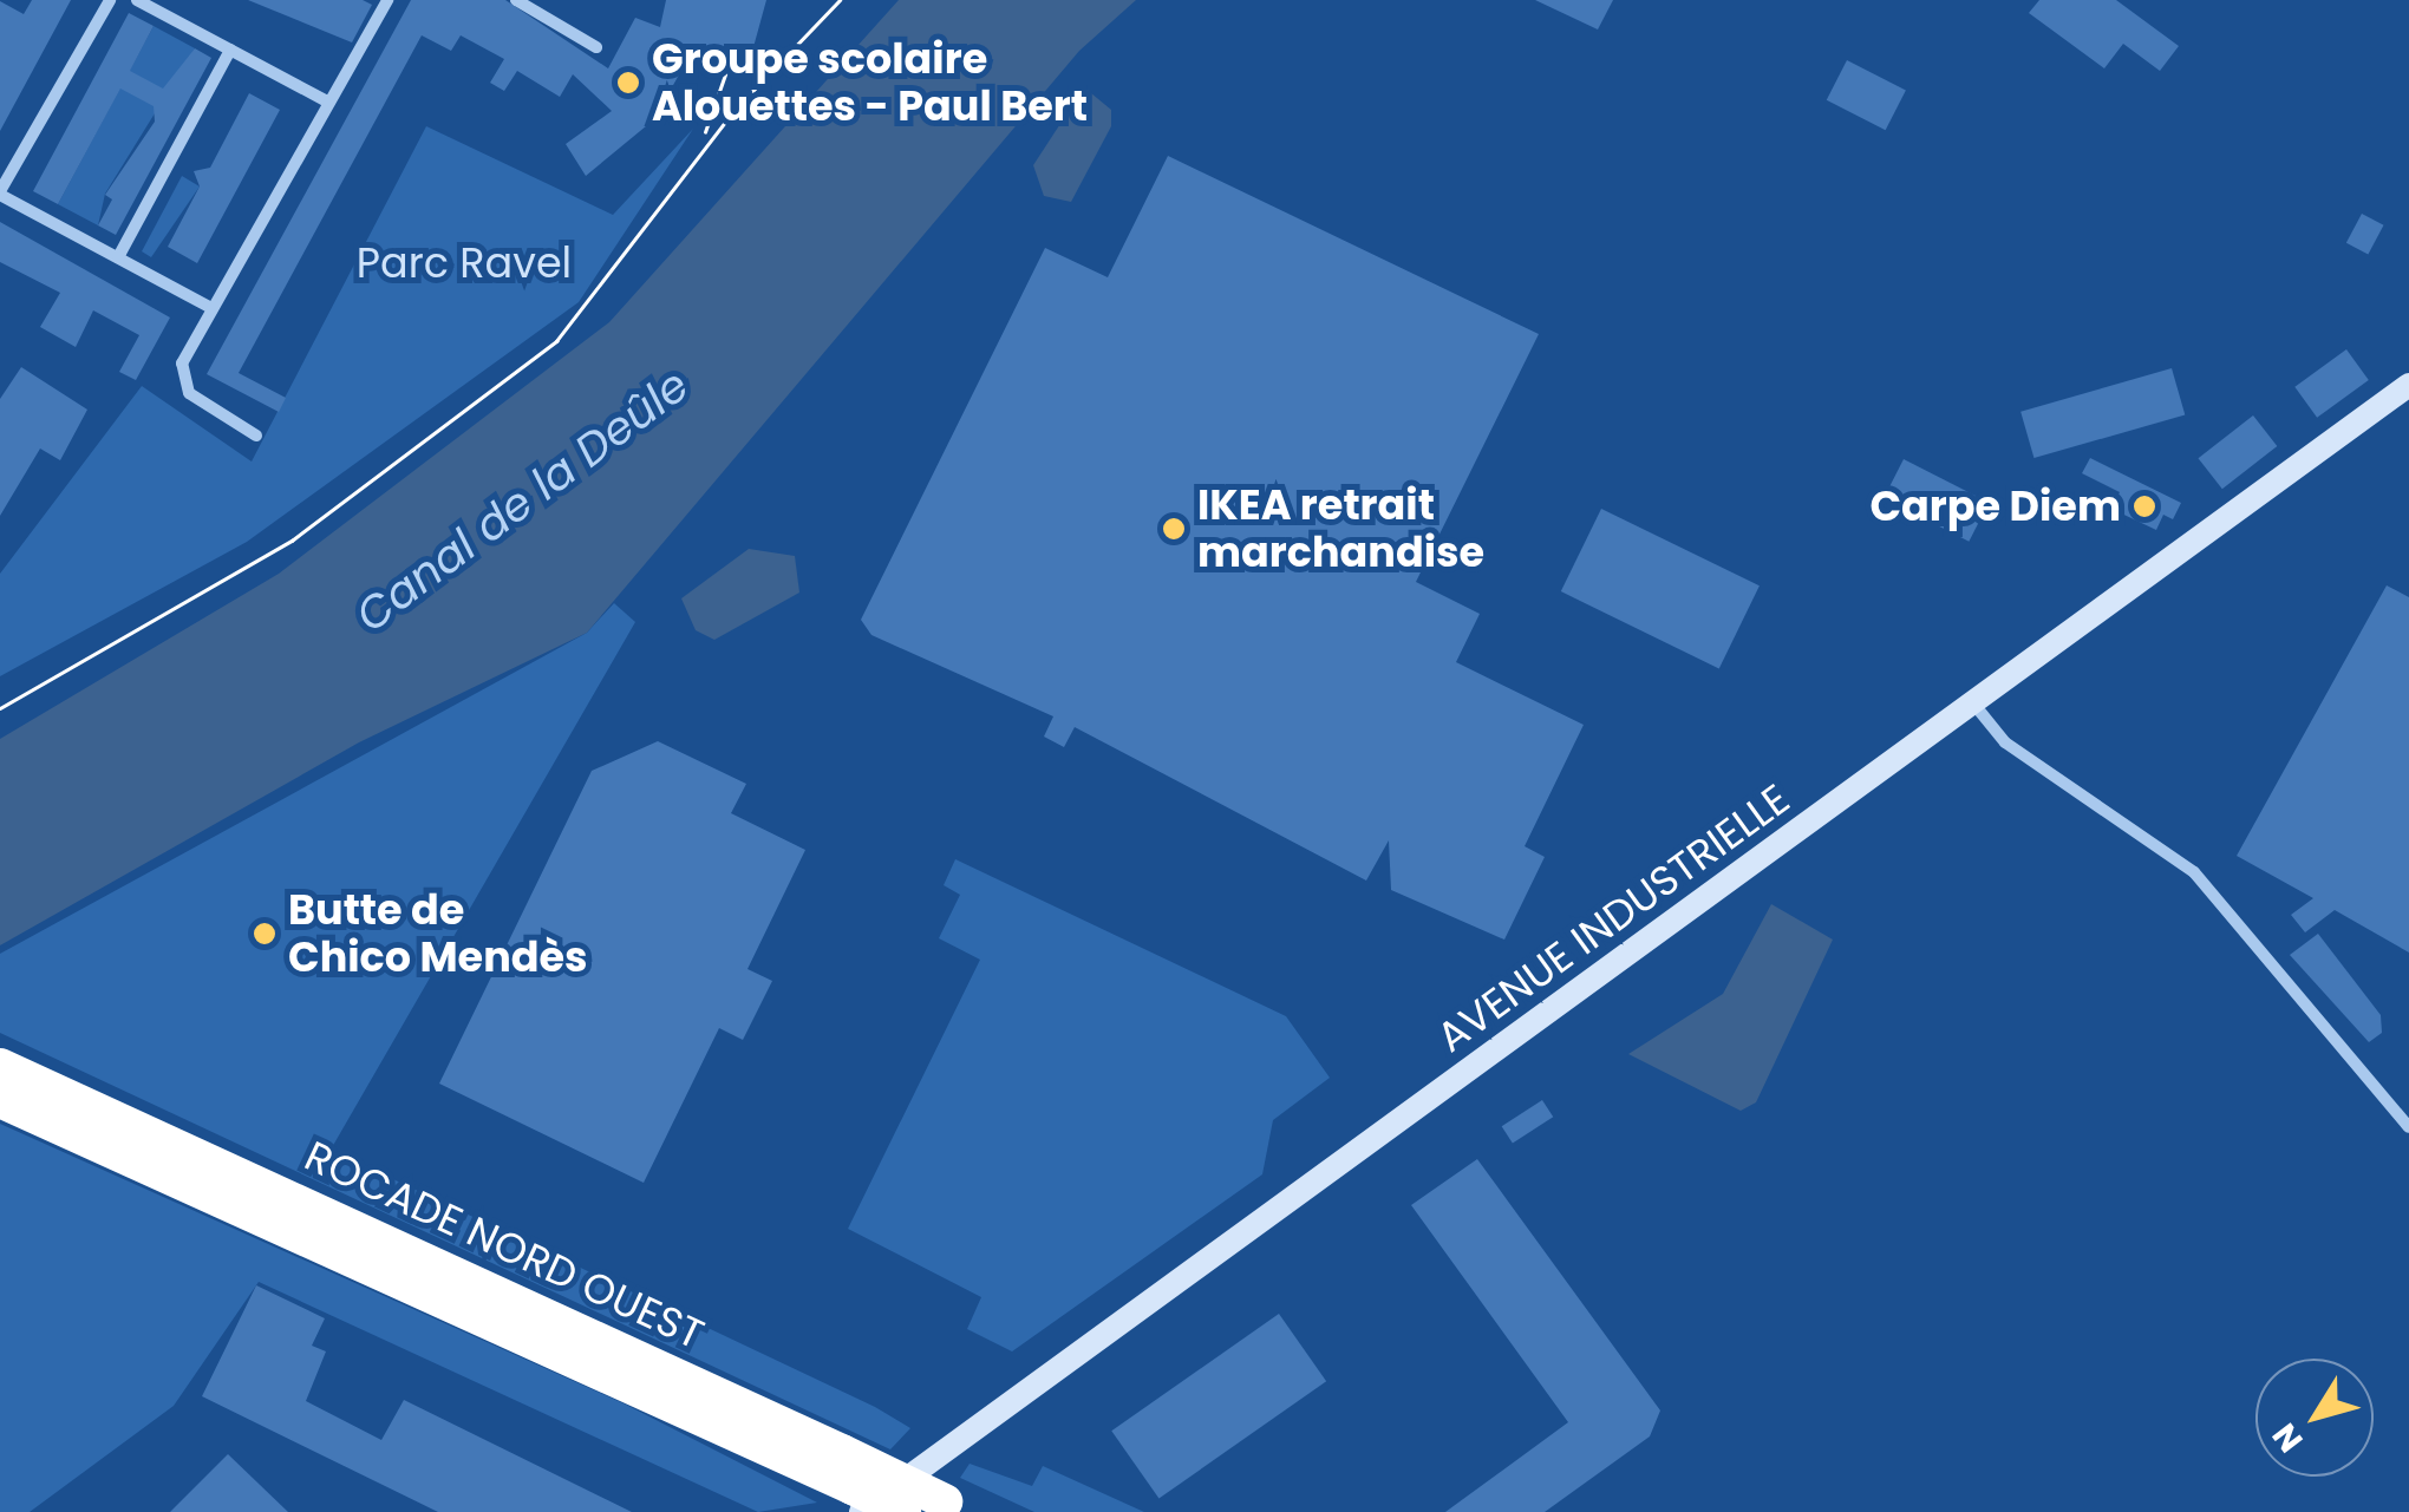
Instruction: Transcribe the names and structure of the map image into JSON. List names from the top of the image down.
{
  "streets": {
    "highway": ["ROCADE NORD OUEST"],
    "street": ["AVENUE INDUSTRIELLE"]
  },
  "water": ["Canal de la Deûle"],
  "parks": ["Parc Ravel"],
  "places": [
    "Groupe scolaire Alouettes - Paul Bert",
    "Carpe Diem",
    "IKEA retrait marchandise",
    "Butte de Chico Mendès"
  ],
  "north": "bottom left"
}
